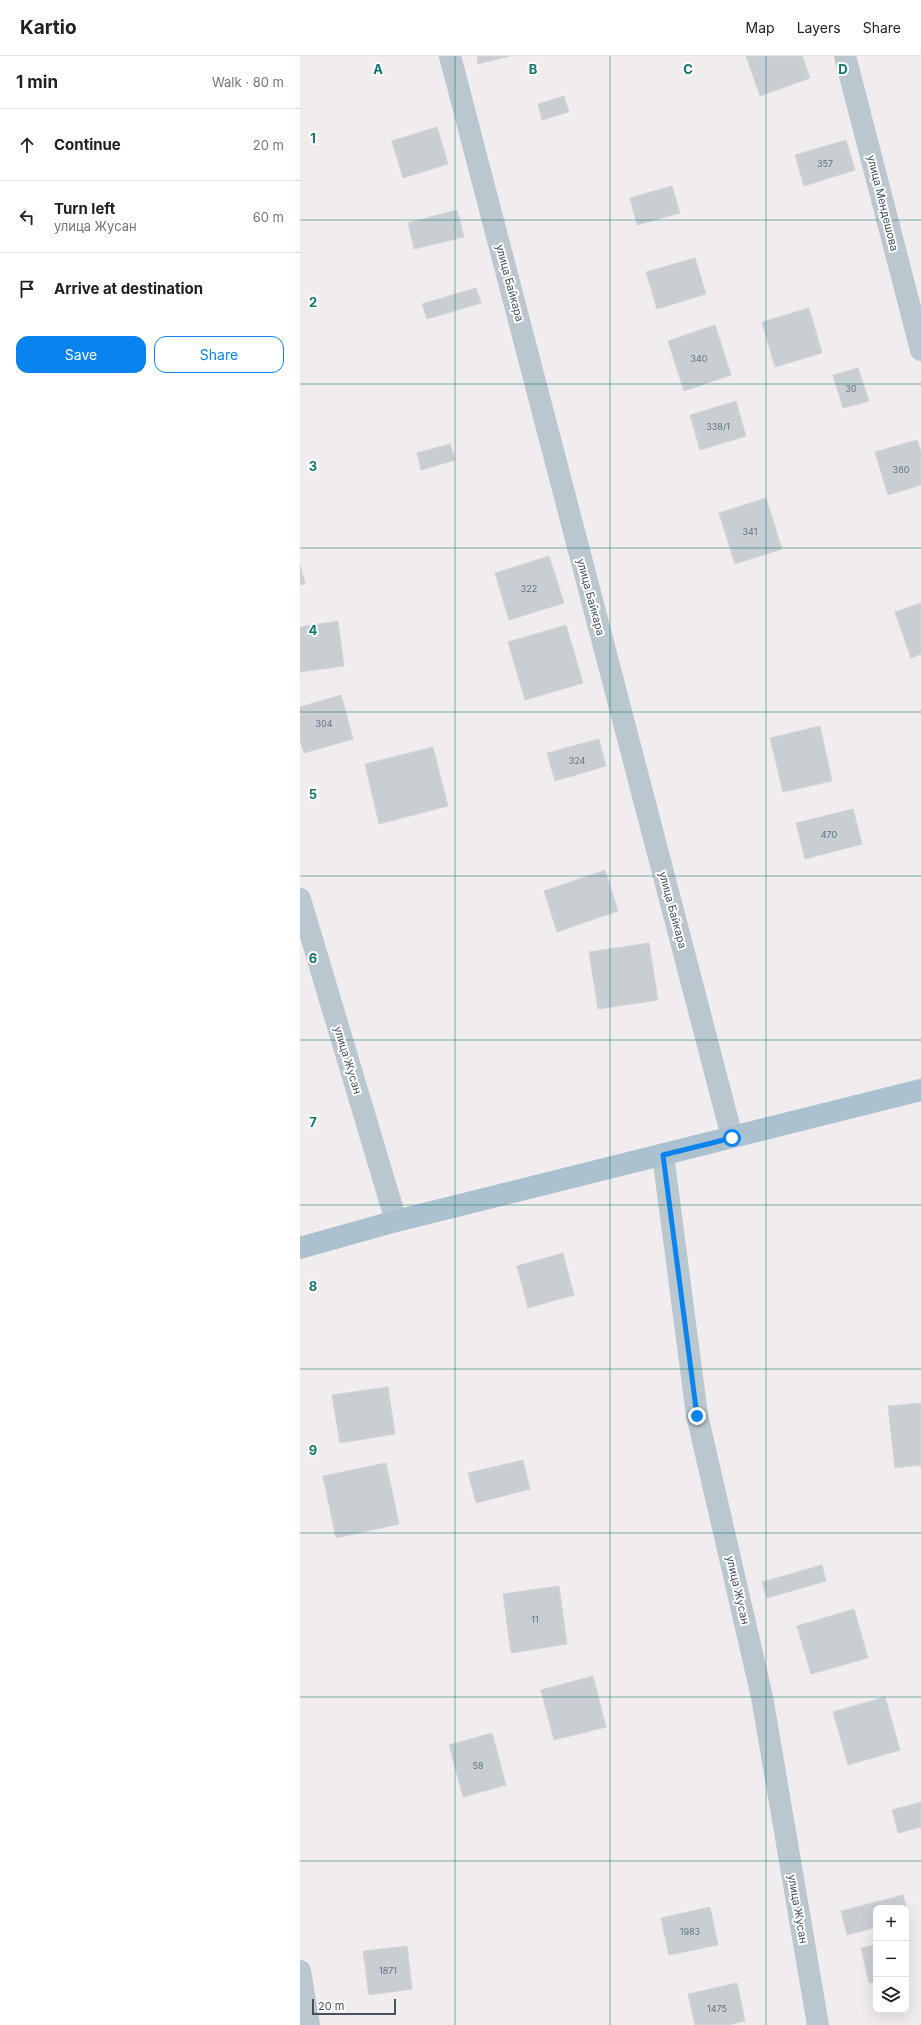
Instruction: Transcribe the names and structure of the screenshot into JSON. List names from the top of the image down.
{
  "streets": {
    "street": ["улица Мендешова", "улица Байкара", "улица Жусан"]
  },
  "house_numbers": [
    "357",
    "340",
    "30",
    "338/1",
    "360",
    "341",
    "322",
    "304",
    "324",
    "470",
    "11",
    "58",
    "1983",
    "1871",
    "1475"
  ],
  "scale_bar": "20 m",
  "page": {
    "header": "Kartio",
    "nav": ["Map", "Layers", "Share"],
    "heading": ["1 min", "Walk · 80 m"],
    "list": [
      ["Continue", "20 m"],
      ["Turn left", "улица Жусан", "60 m"],
      "Arrive at destination"
    ],
    "buttons": ["Save", "Share"],
    "map_buttons": ["+", "−"],
    "scale": "20 m"
  },
  "grid": {
    "columns": [
      "A",
      "B",
      "C",
      "D"
    ],
    "rows": [
      "1",
      "2",
      "3",
      "4",
      "5",
      "6",
      "7",
      "8",
      "9"
    ]
  }
}
